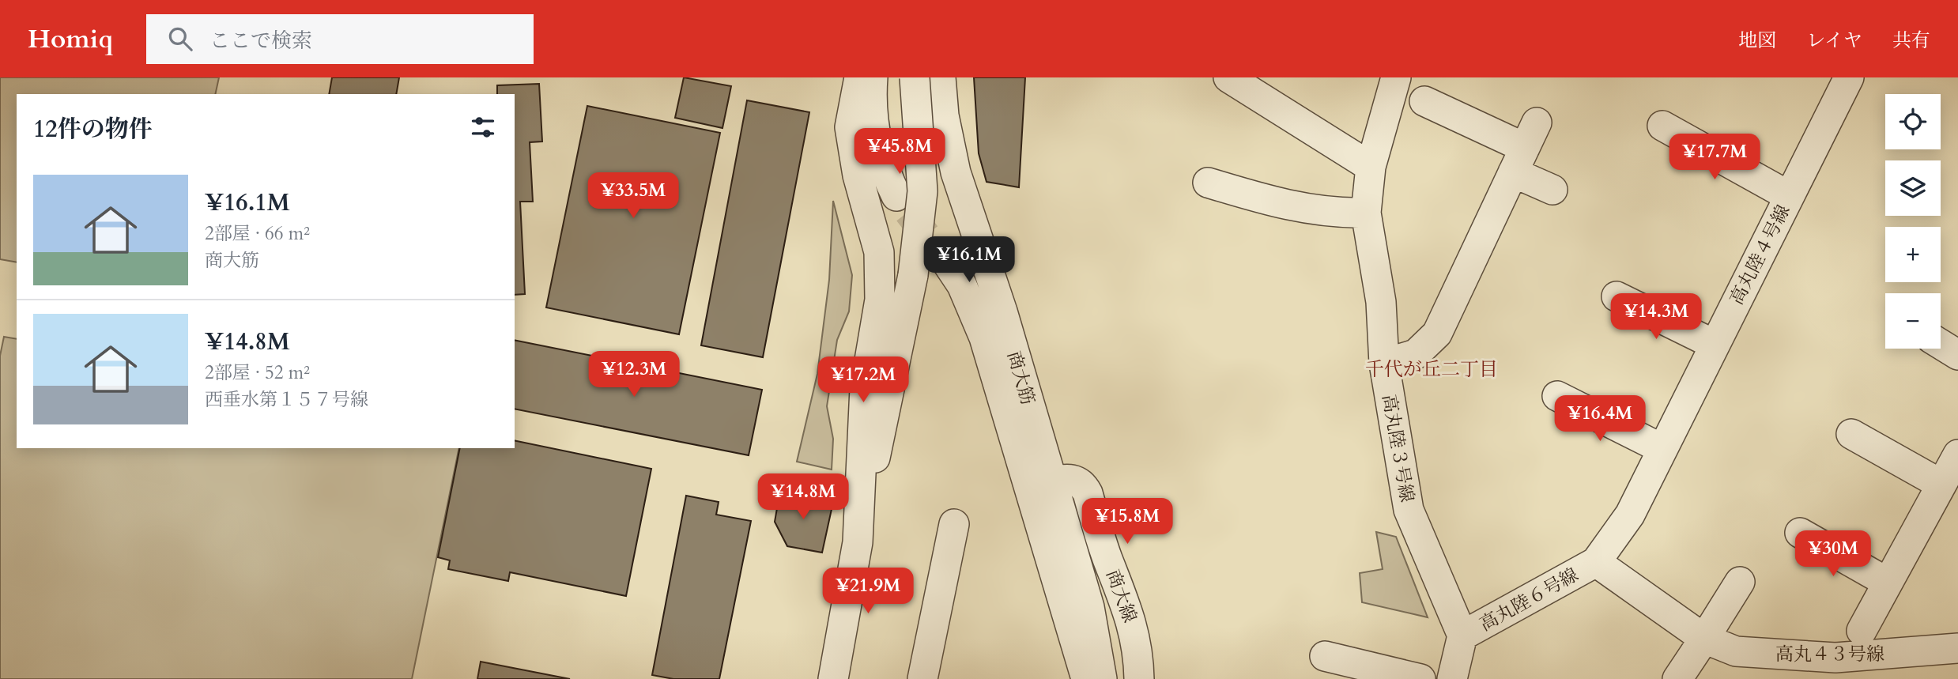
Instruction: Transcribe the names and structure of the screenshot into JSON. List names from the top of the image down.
{
  "streets": {
    "street": [
      "高丸陸４号線",
      "商大筋",
      "高丸陸３号線",
      "商大線",
      "高丸陸６号線",
      "高丸４３号線"
    ]
  },
  "crossings": [
    ["高丸陸４号線", "高丸陸６号線"],
    ["商大筋", "商大線"],
    ["高丸陸３号線", "高丸陸６号線"]
  ],
  "districts": ["千代が丘二丁目"],
  "page": {
    "header": "Homiq",
    "search": "ここで検索",
    "nav": ["地図", "レイヤ", "共有"],
    "map_buttons": ["+", "−"],
    "heading": "12件の物件",
    "price": [
      "¥45.8M",
      "¥17.7M",
      "¥33.5M",
      "¥16.1M",
      "¥14.3M",
      "¥12.3M",
      "¥17.2M",
      "¥16.4M",
      "¥14.8M",
      "¥15.8M",
      "¥30M",
      "¥21.9M"
    ],
    "list": [
      {
        "name": "¥16.1M",
        "note": "2部屋 · 66 m² · 商大筋"
      },
      {
        "name": "¥14.8M",
        "note": "2部屋 · 52 m² · 西垂水第１５７号線"
      }
    ]
  }
}
